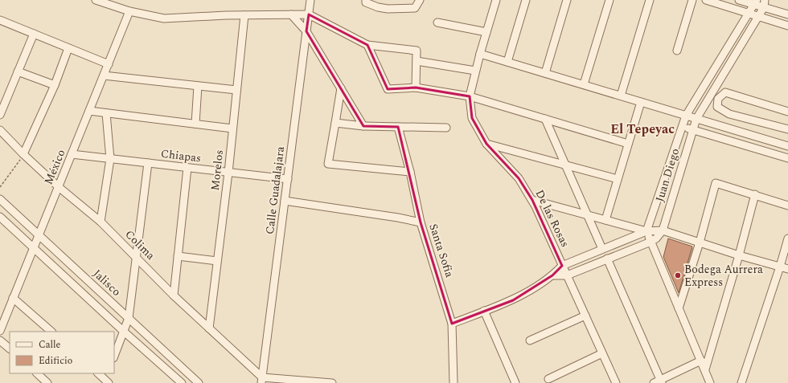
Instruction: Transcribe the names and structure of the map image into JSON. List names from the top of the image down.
{
  "streets": {
    "street": [
      "Chiapas",
      "México",
      "Morelos",
      "Juan Diego",
      "Calle Guadalajara",
      "De las Rosas",
      "Colima",
      "Santa Sofia",
      "Jalisco"
    ]
  },
  "crossings": [
    ["Chiapas", "México"],
    ["Chiapas", "Morelos"],
    ["Chiapas", "Calle Guadalajara"],
    ["México", "Colima"],
    ["México", "Jalisco"],
    ["Morelos", "Colima"],
    ["Calle Guadalajara", "Colima"],
    ["Calle Guadalajara", "Santa Sofia"]
  ],
  "districts": ["El Tepeyac"],
  "places": ["Bodega Aurrera Express"],
  "legend": ["Calle", "Edificio"]
}
